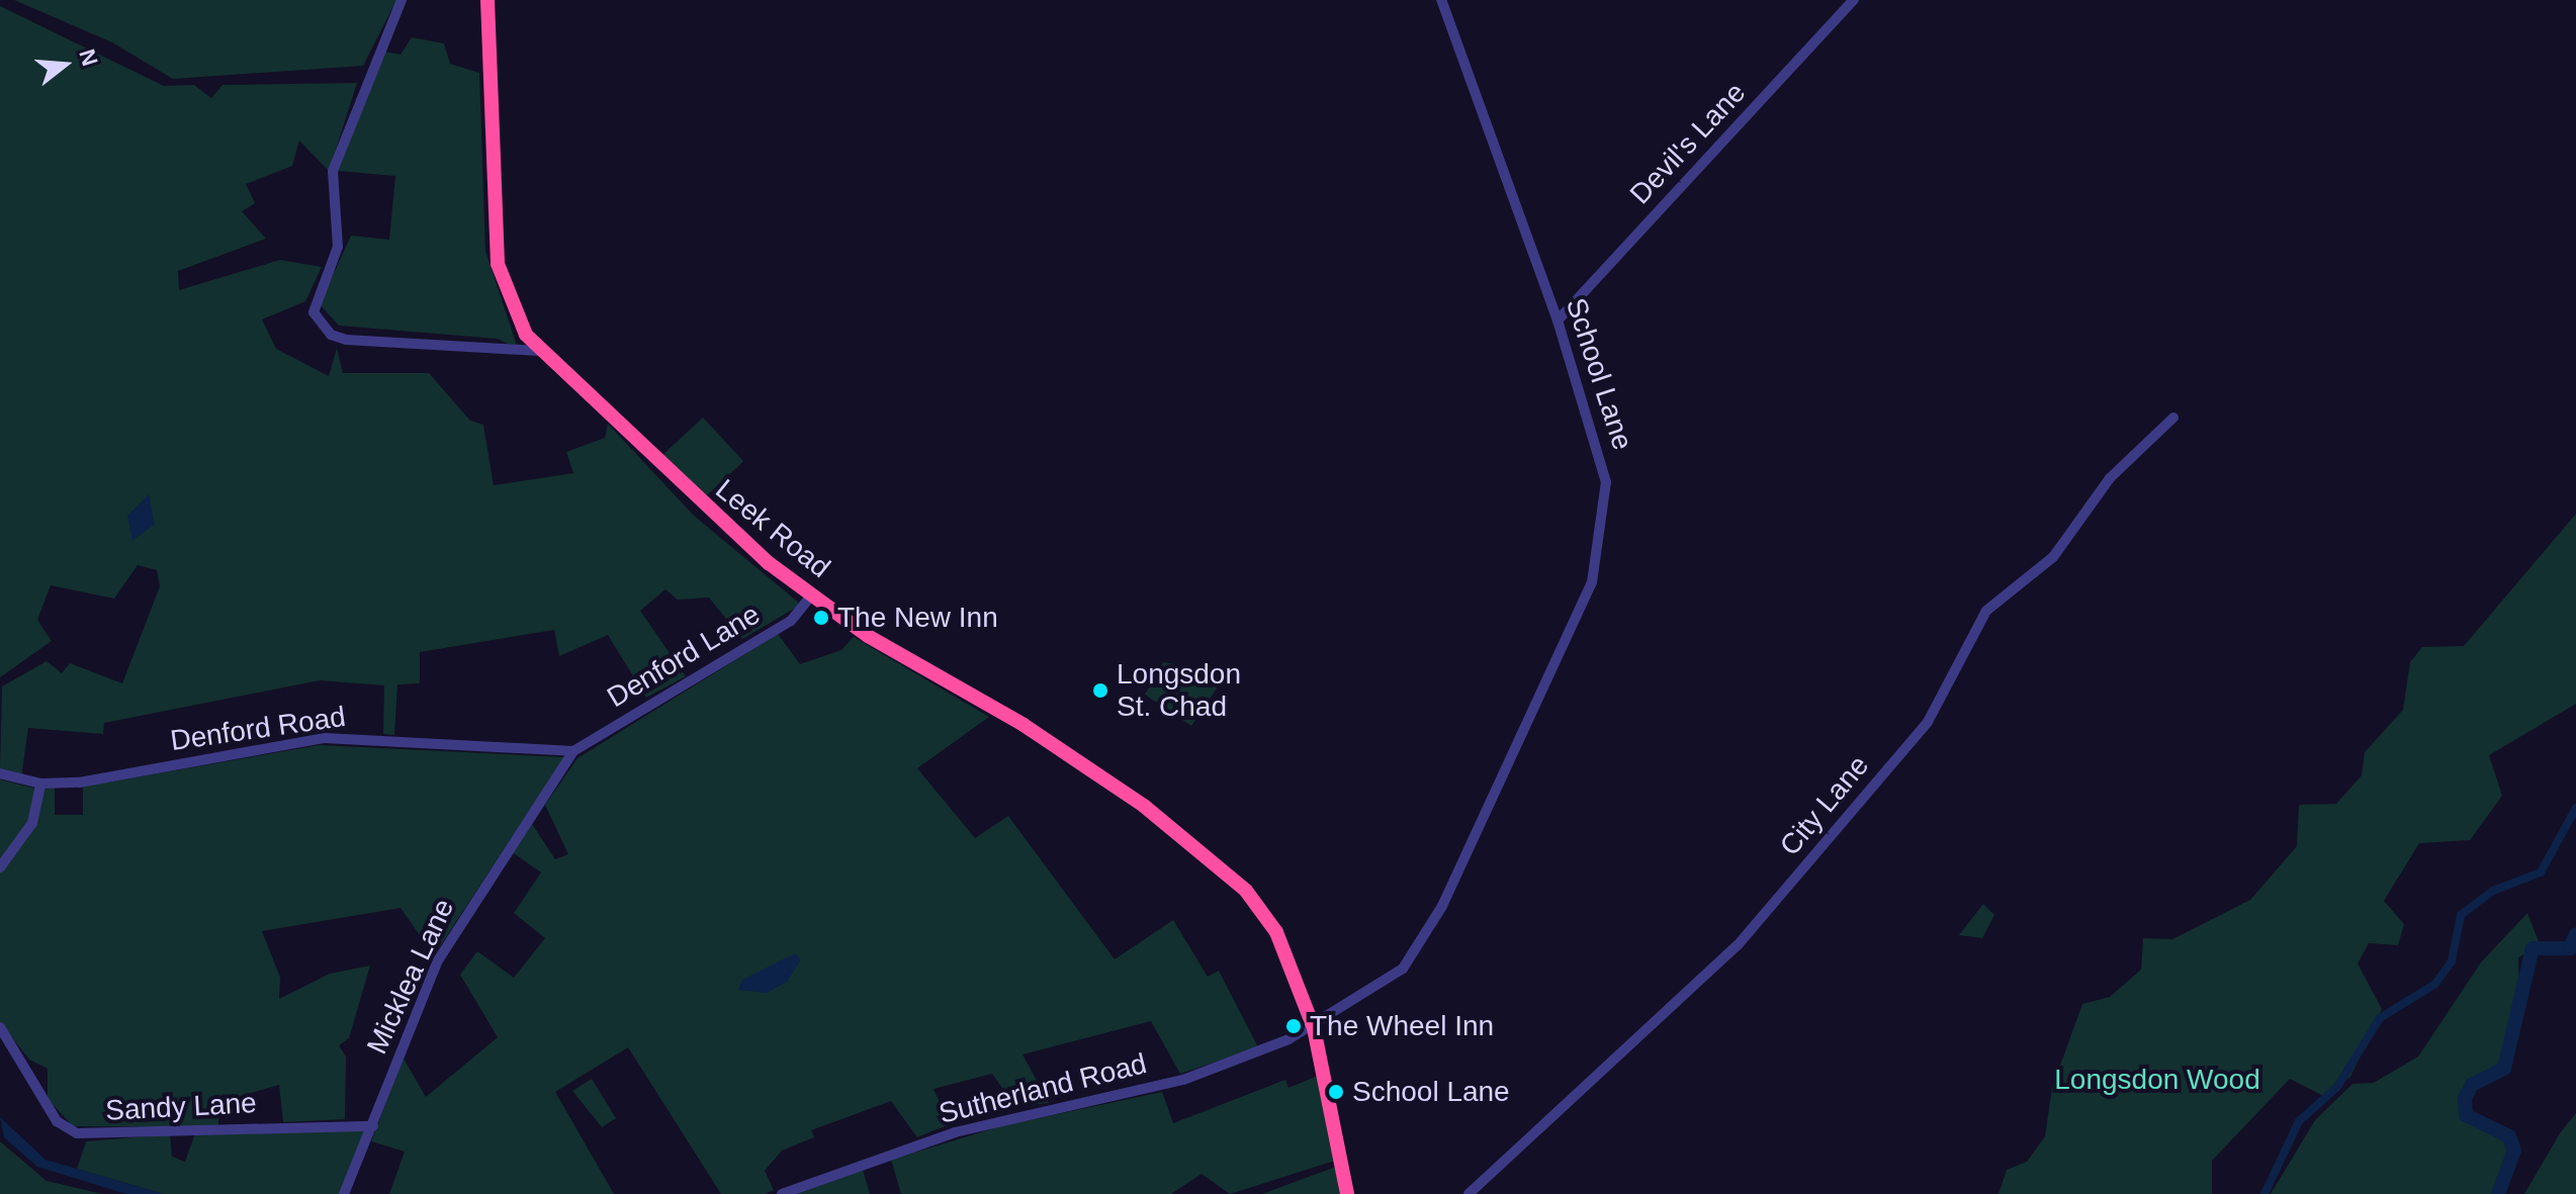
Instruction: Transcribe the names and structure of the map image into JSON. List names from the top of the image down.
{
  "streets": {
    "highway": ["Leek Road"],
    "street": [
      "Devil's Lane",
      "School Lane",
      "Denford Lane",
      "Denford Road",
      "City Lane",
      "Micklea Lane",
      "Sutherland Road",
      "Sandy Lane"
    ]
  },
  "crossings": [
    ["Devil's Lane", "School Lane"],
    ["School Lane", "Leek Road"],
    ["School Lane", "Sutherland Road"],
    ["Leek Road", "Denford Lane"],
    ["Leek Road", "Sutherland Road"],
    ["Denford Lane", "Denford Road"],
    ["Denford Lane", "Micklea Lane"],
    ["Denford Road", "Micklea Lane"],
    ["Micklea Lane", "Sandy Lane"]
  ],
  "parks": ["Longsdon Wood"],
  "places": [
    "The New Inn",
    "Longsdon St. Chad",
    "The Wheel Inn",
    "School Lane"
  ],
  "north": "right"
}
